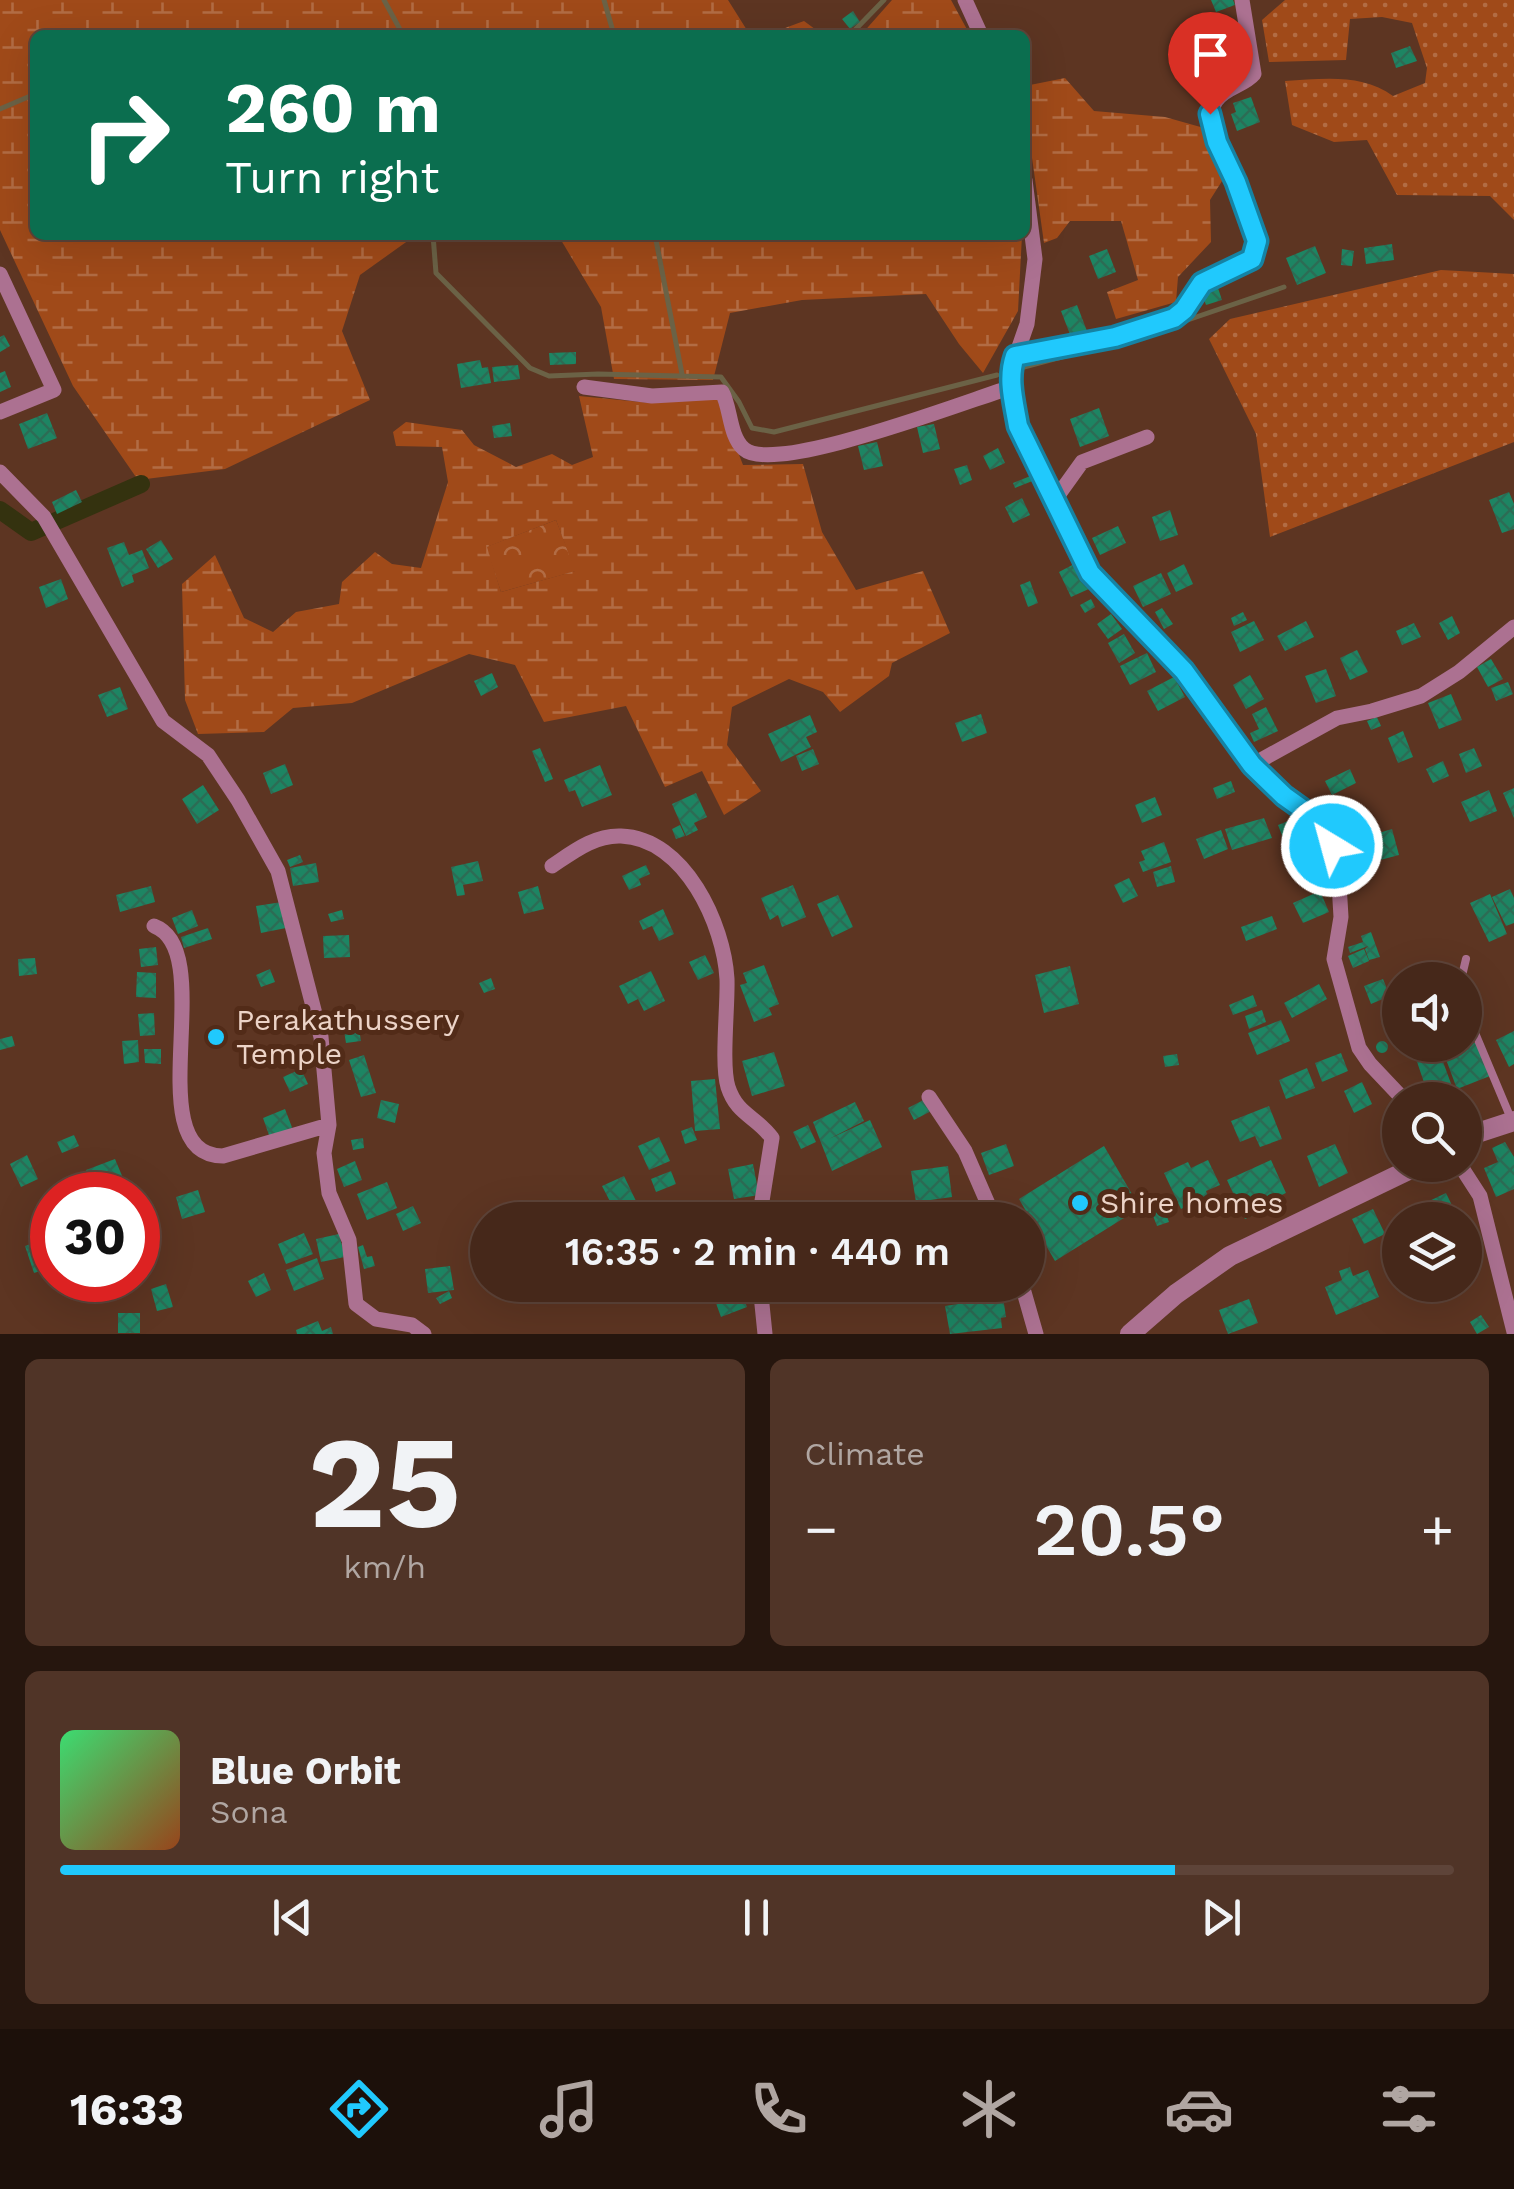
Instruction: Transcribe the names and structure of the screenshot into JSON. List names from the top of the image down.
{
  "places": ["Perakathussery Temple", "Shire homes"],
  "page": {
    "turn": ["260 m", "Turn right"],
    "limit": "30",
    "trip": "16:35 · 2 min · 440 m",
    "tile": [
      ["25", "km/h"],
      "Climate"
    ],
    "heat": ["−", "20.5°", "+"],
    "song": ["Blue Orbit", "Sona"],
    "tabs": "16:33"
  }
}
